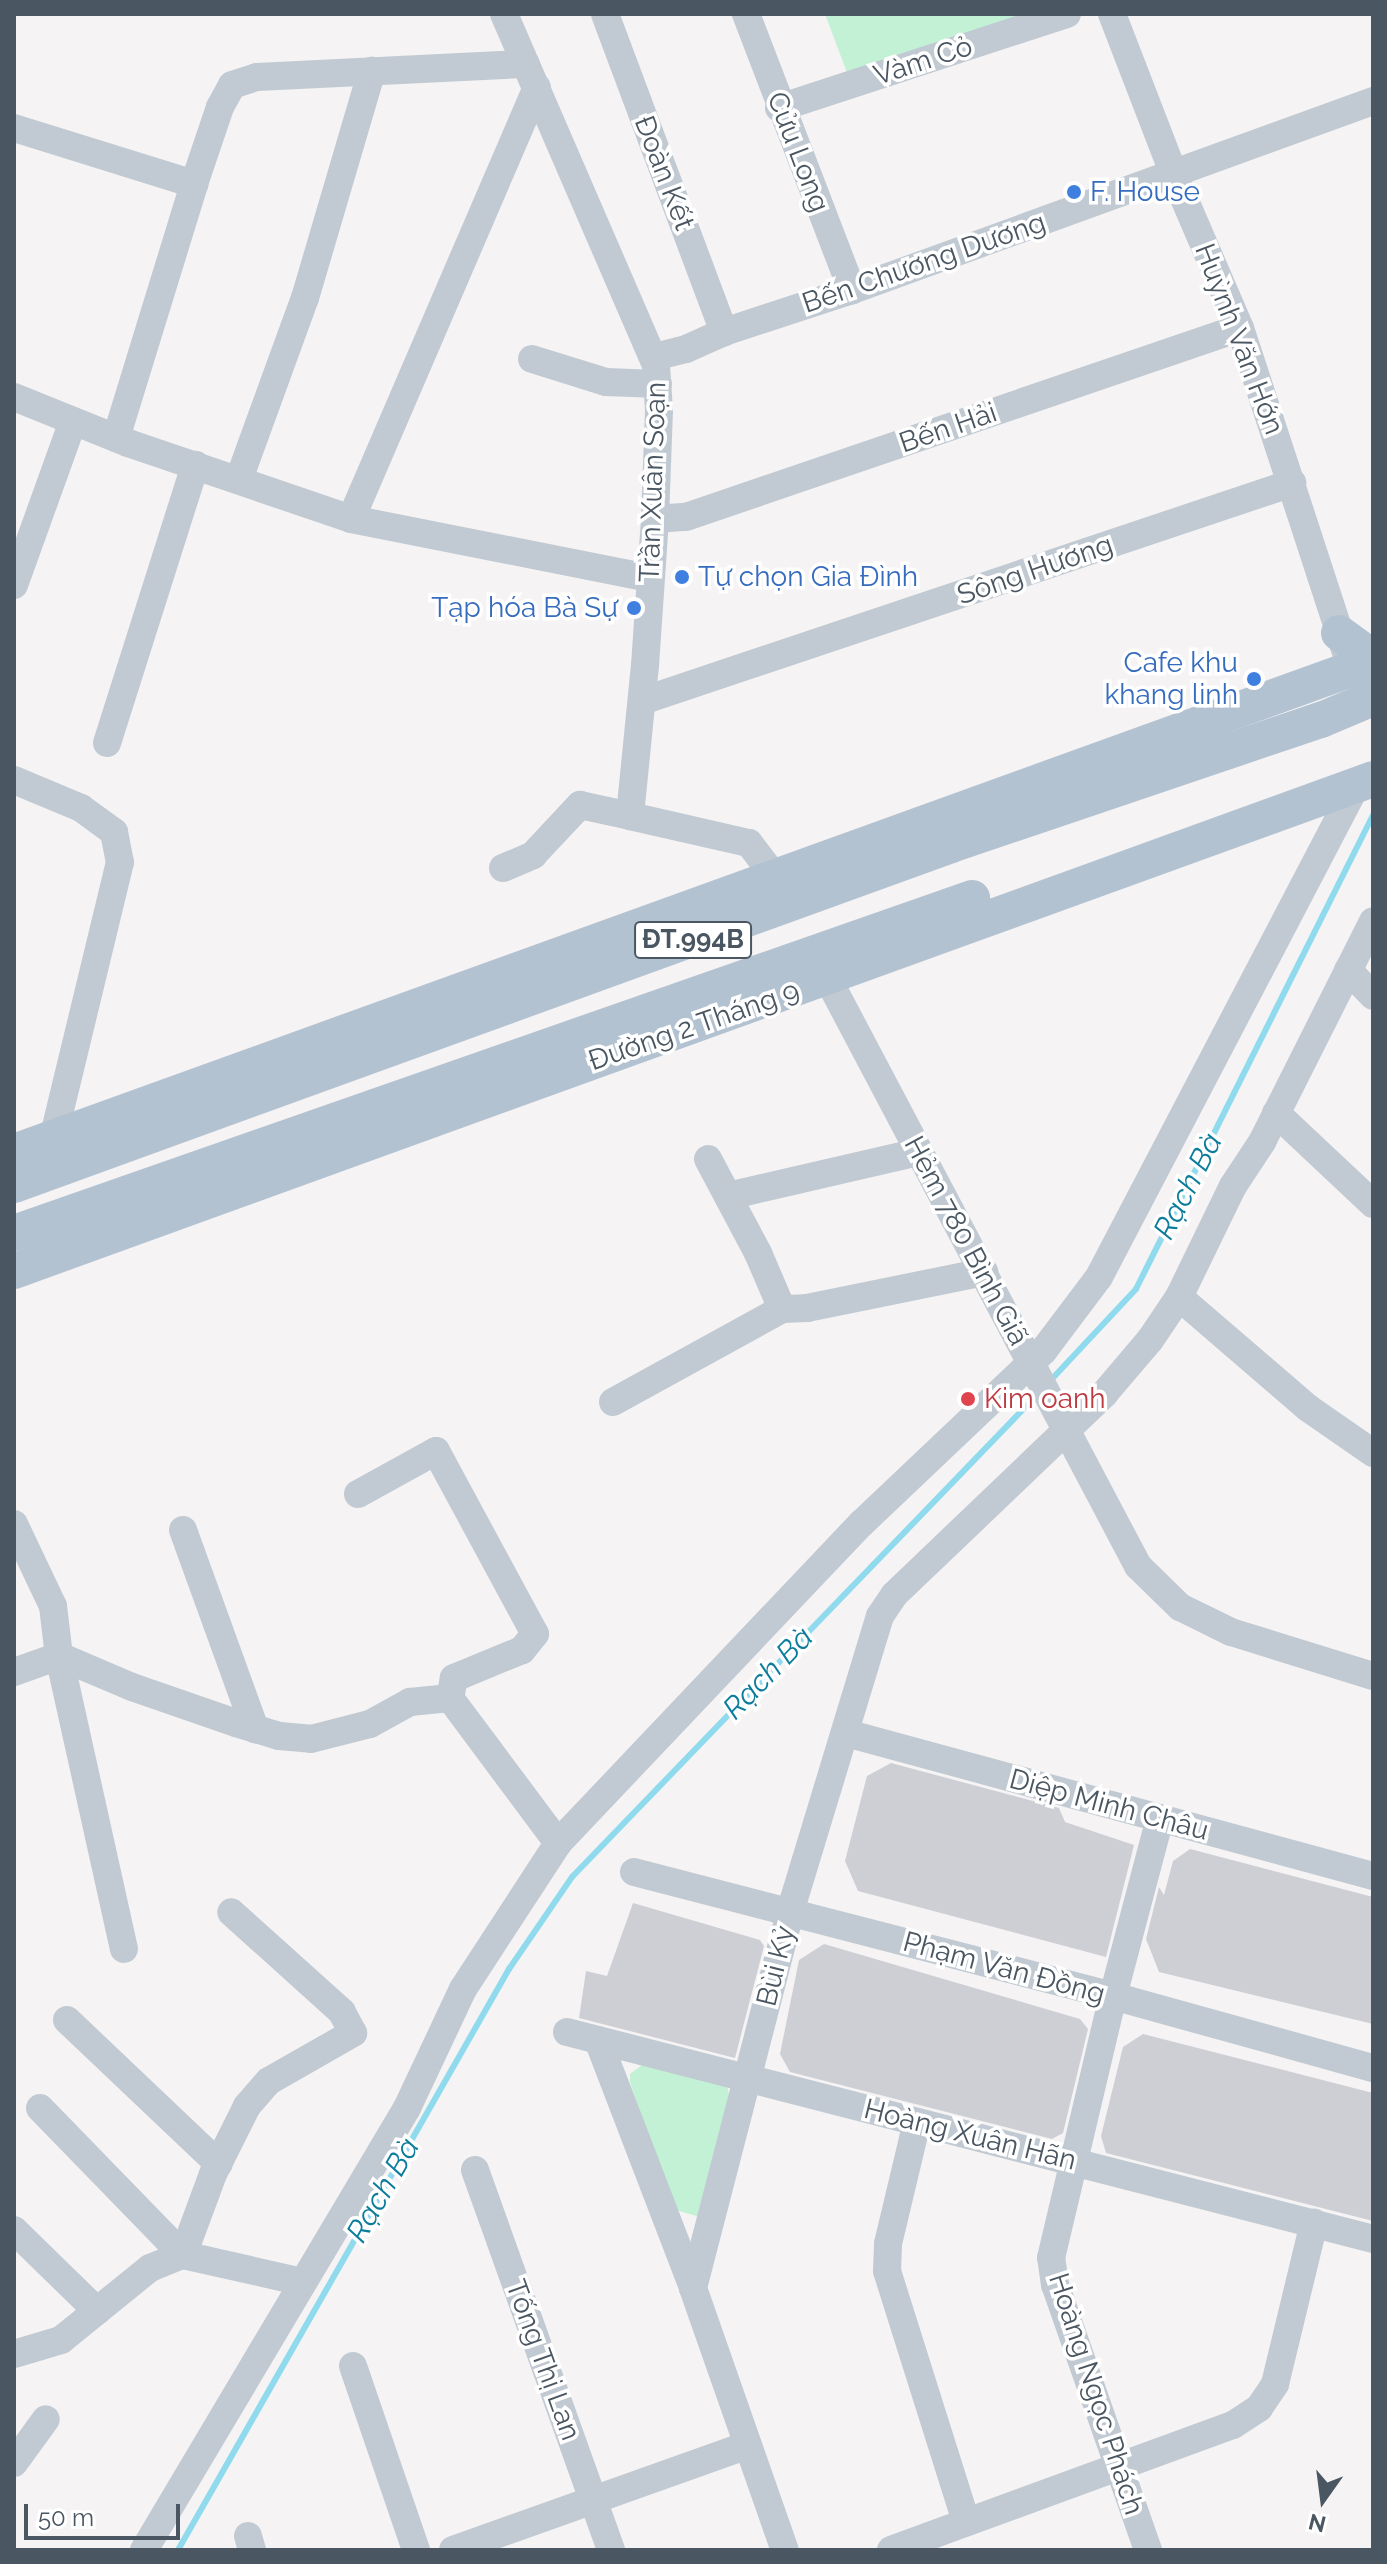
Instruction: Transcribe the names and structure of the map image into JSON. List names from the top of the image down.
{
  "streets": {
    "main road": ["ĐT.994B", "Đường 2 Tháng 9"],
    "street": [
      "Vàm Cỏ",
      "Cửu Long",
      "Đoàn Kết",
      "Bến Chương Dương",
      "Huỳnh Văn Hớn",
      "Bến Hải",
      "Trần Xuân Soạn",
      "Sông Hương",
      "Hẻm 780 Bình Giã",
      "Diệp Minh Châu",
      "Bùi Kỷ",
      "Phạm Văn Đồng",
      "Hoàng Xuân Hãn",
      "Tống Thị Lan",
      "Hoàng Ngọc Phách"
    ]
  },
  "crossings": [
    ["Vàm Cỏ", "Cửu Long"],
    ["Cửu Long", "Bến Chương Dương"],
    ["Đoàn Kết", "Bến Chương Dương"],
    ["Bến Chương Dương", "Huỳnh Văn Hớn"],
    ["Bến Chương Dương", "Trần Xuân Soạn"],
    ["Huỳnh Văn Hớn", "Bến Hải"],
    ["Huỳnh Văn Hớn", "Sông Hương"],
    ["Bến Hải", "Trần Xuân Soạn"],
    ["Trần Xuân Soạn", "Sông Hương"],
    ["Đường 2 Tháng 9", "Hẻm 780 Bình Giã"],
    ["Hẻm 780 Bình Giã", "Bùi Kỷ"],
    ["Diệp Minh Châu", "Bùi Kỷ"],
    ["Diệp Minh Châu", "Hoàng Ngọc Phách"],
    ["Bùi Kỷ", "Phạm Văn Đồng"],
    ["Bùi Kỷ", "Hoàng Xuân Hãn"],
    ["Phạm Văn Đồng", "Hoàng Ngọc Phách"],
    ["Hoàng Xuân Hãn", "Hoàng Ngọc Phách"]
  ],
  "water": ["Rạch Bà"],
  "places": [
    "F. House",
    "Tự chọn Gia Đình",
    "Tạp hóa Bà Sự",
    "Cafe khu khang linh",
    "Kim oanh"
  ],
  "scale_bar": "50 m",
  "north": "bottom"
}
